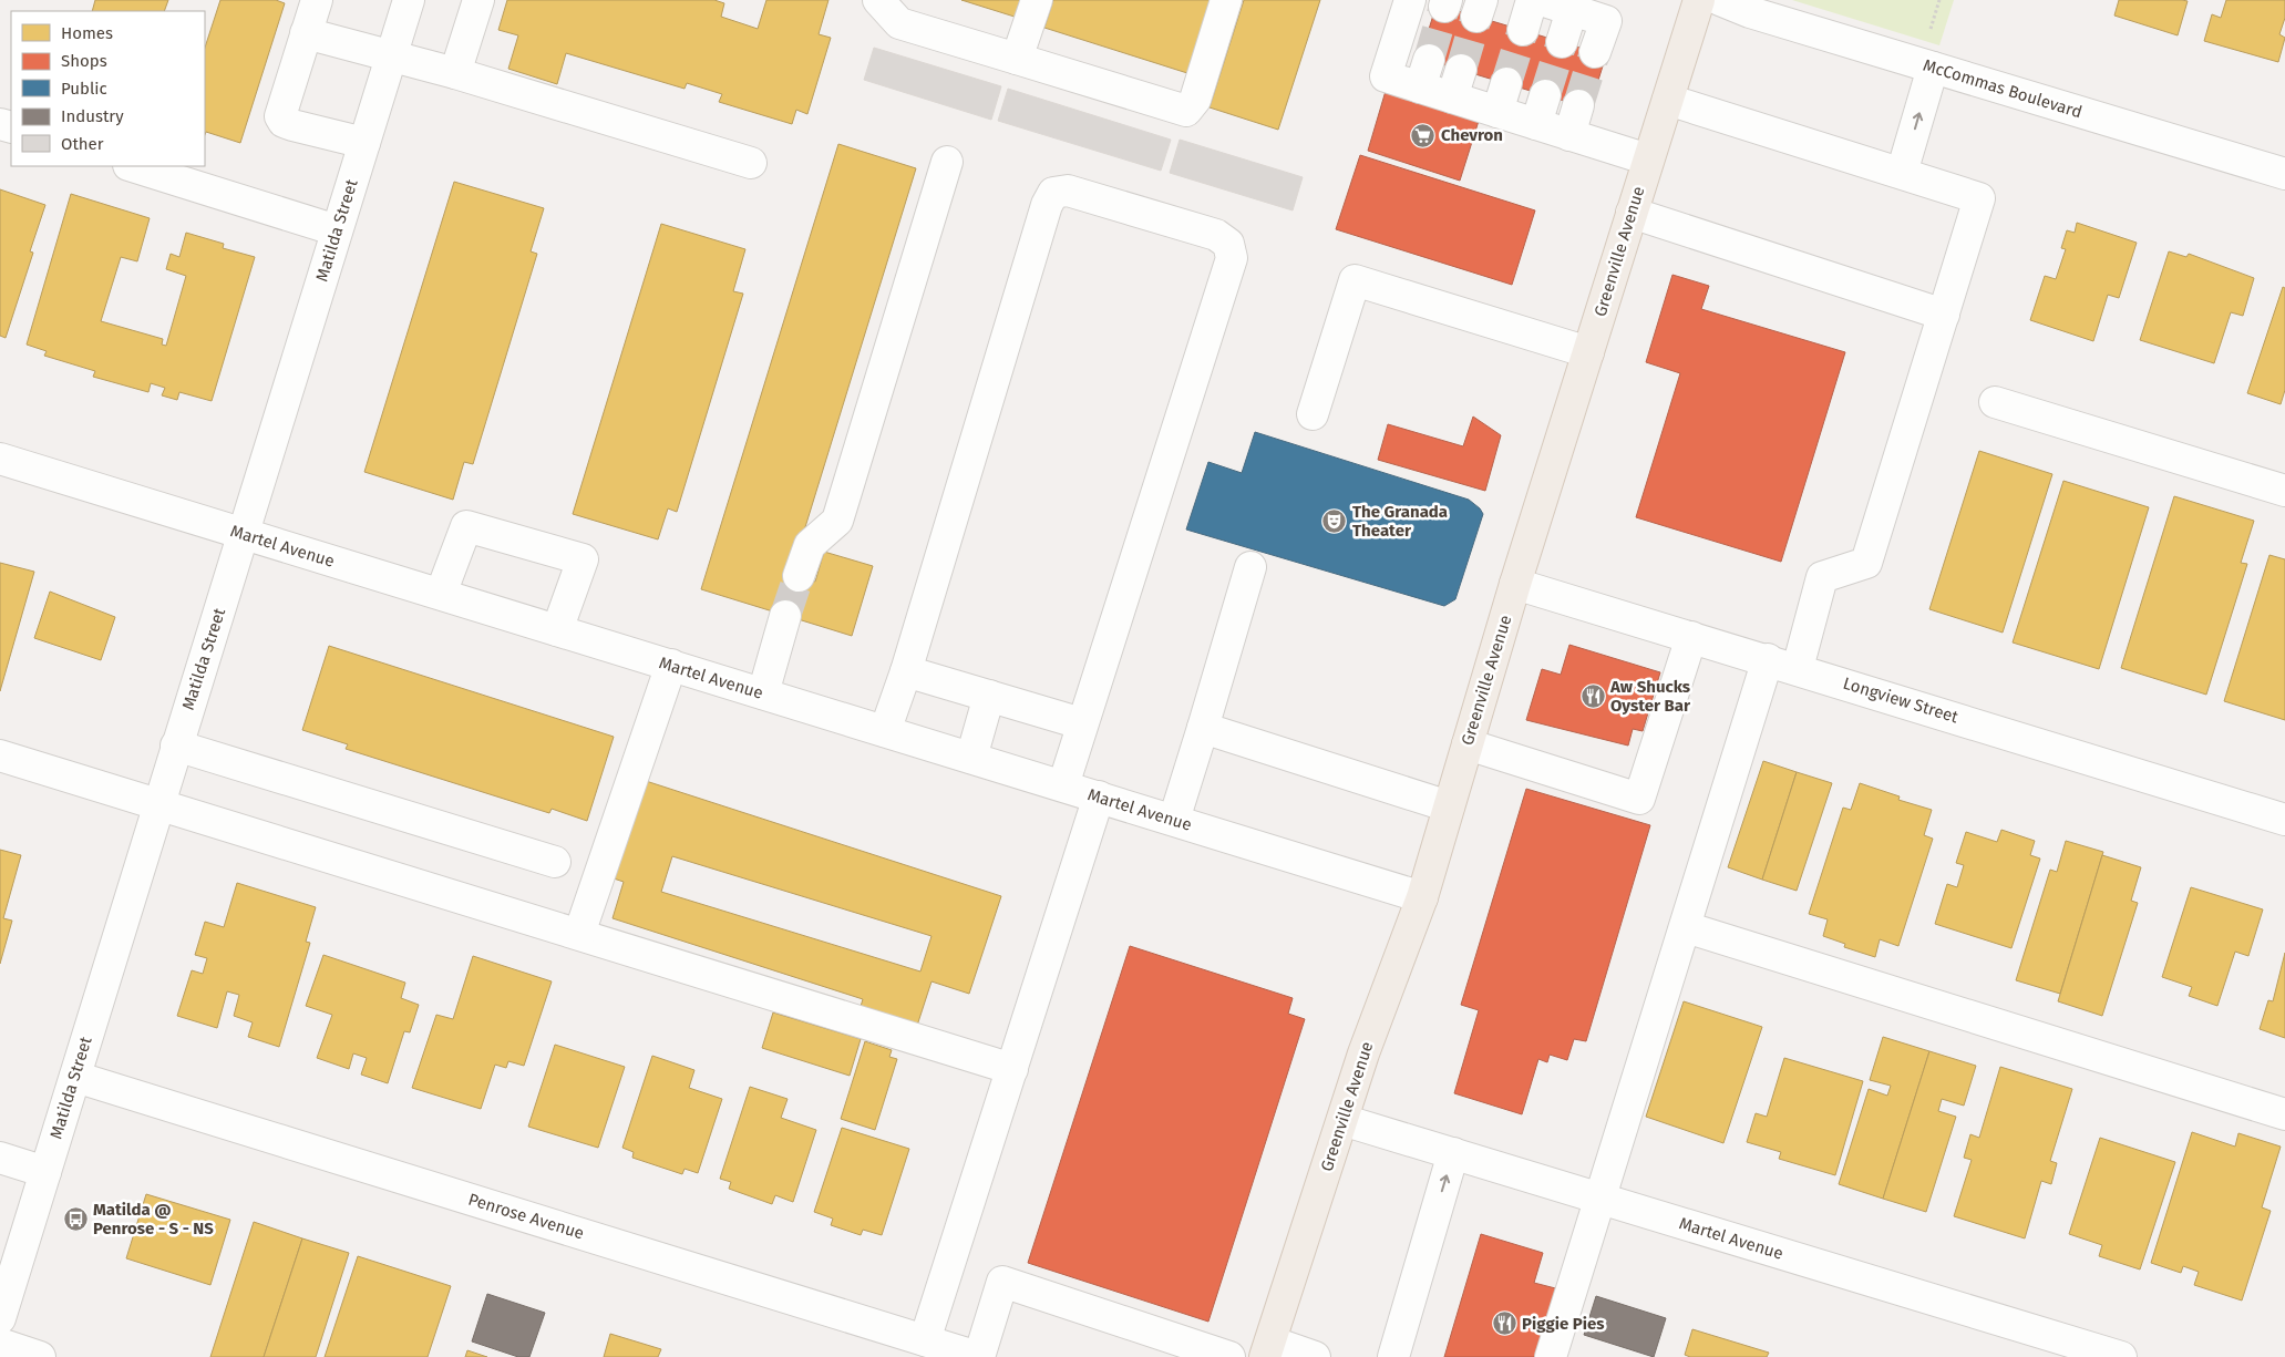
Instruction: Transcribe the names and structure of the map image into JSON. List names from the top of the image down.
{
  "streets": {
    "main road": ["Greenville Avenue"],
    "street": [
      "McCommas Boulevard",
      "Matilda Street",
      "Martel Avenue",
      "Longview Street",
      "Penrose Avenue"
    ]
  },
  "crossings": [
    ["Matilda Street", "Martel Avenue"],
    ["Matilda Street", "Penrose Avenue"],
    ["Greenville Avenue", "Martel Avenue"],
    ["Greenville Avenue", "Longview Street"]
  ],
  "places": {
    "supermarket": ["Chevron"],
    "theatre": ["The Granada Theater"],
    "restaurant": ["Aw Shucks Oyster Bar", "Piggie Pies"],
    "bus stop": ["Matilda @ Penrose - S - NS"]
  },
  "legend": [
    "Homes",
    "Shops",
    "Public",
    "Industry",
    "Other"
  ]
}
